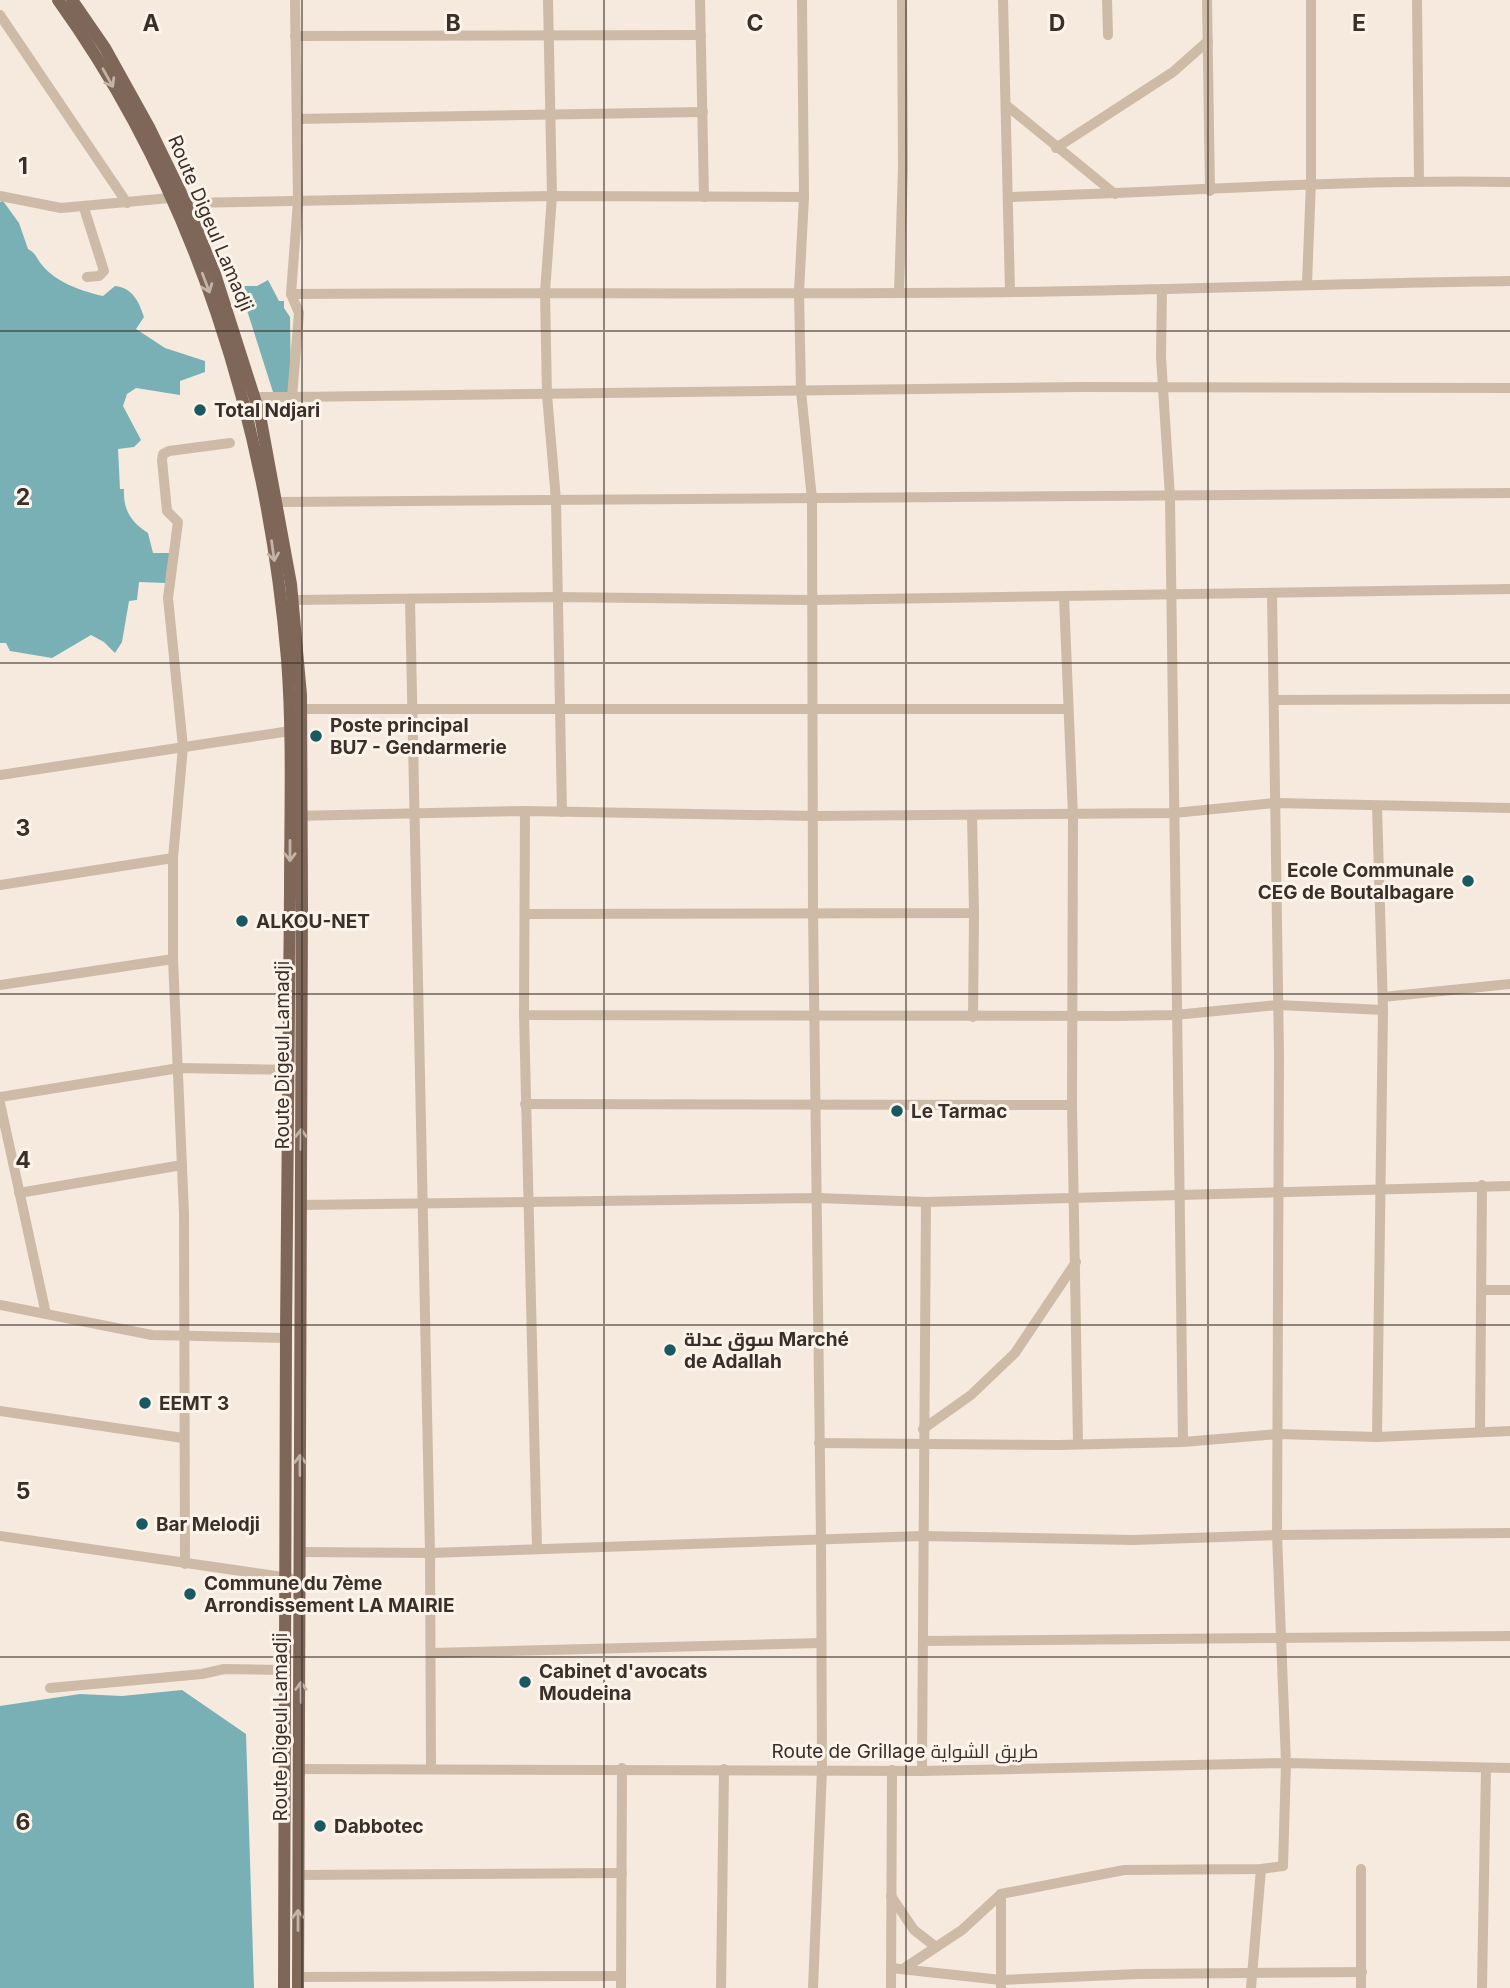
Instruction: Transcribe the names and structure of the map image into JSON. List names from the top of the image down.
{
  "streets": {
    "main road": ["Route Digeul Lamadji"],
    "street": ["Route de Grillage طريق الشواية"]
  },
  "crossings": [
    ["Route Digeul Lamadji", "Route de Grillage طريق الشواية"]
  ],
  "places": [
    "Total Ndjari",
    "Poste principal BU7 - Gendarmerie",
    "Ecole Communale CEG de Boutalbagare",
    "ALKOU-NET",
    "Le Tarmac",
    "سوق عدلة Marché de Adallah",
    "EEMT 3",
    "Bar Melodji",
    "Commune du 7ème Arrondissement LA MAIRIE",
    "Cabinet d'avocats Moudeina",
    "Dabbotec"
  ],
  "grid": {
    "columns": [
      "A",
      "B",
      "C",
      "D",
      "E"
    ],
    "rows": [
      "1",
      "2",
      "3",
      "4",
      "5",
      "6"
    ]
  }
}
